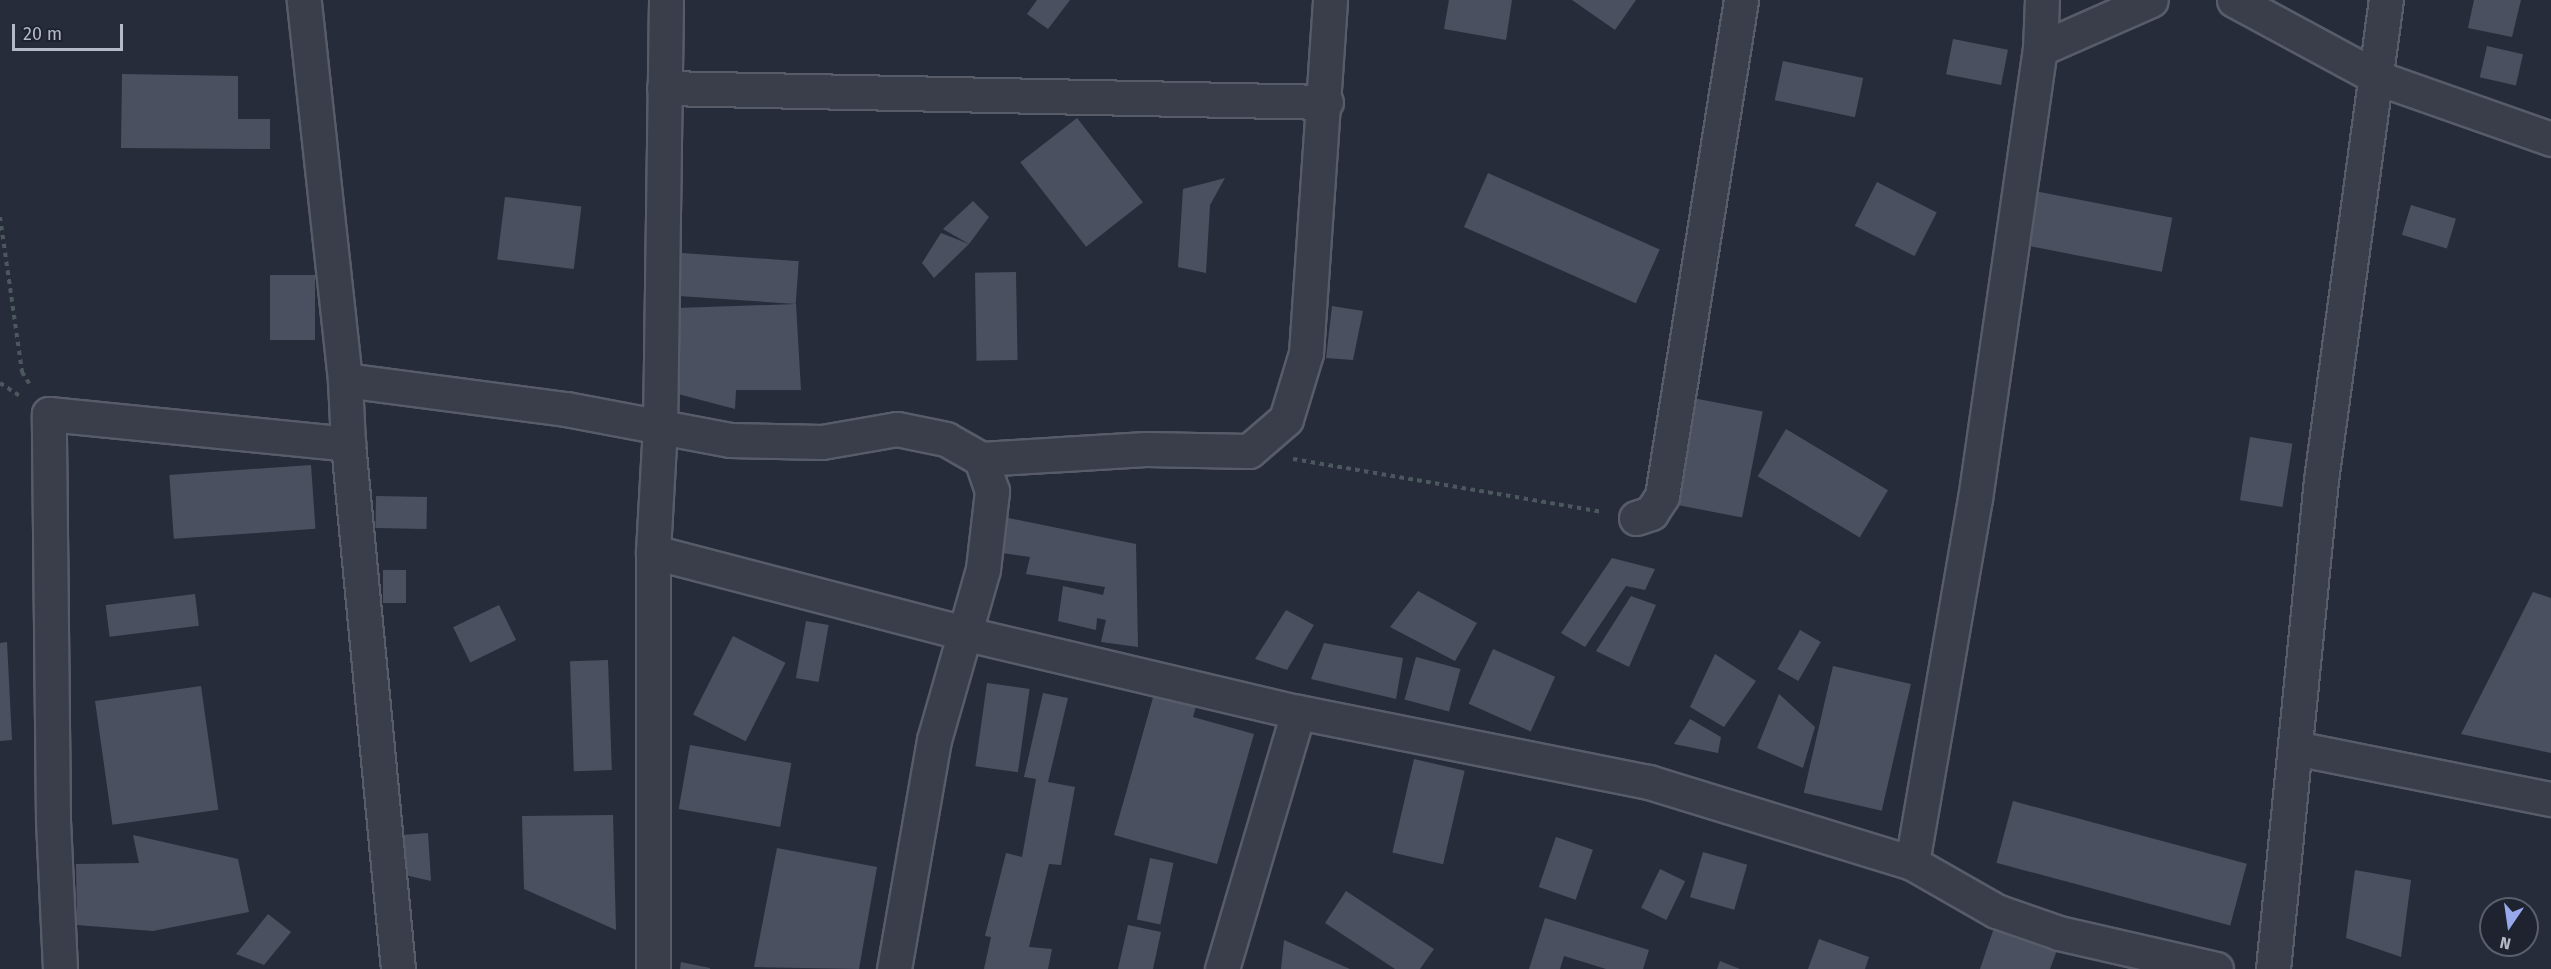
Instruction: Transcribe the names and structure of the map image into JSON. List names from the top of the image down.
{
  "scale_bar": "20 m",
  "north": "bottom"
}
